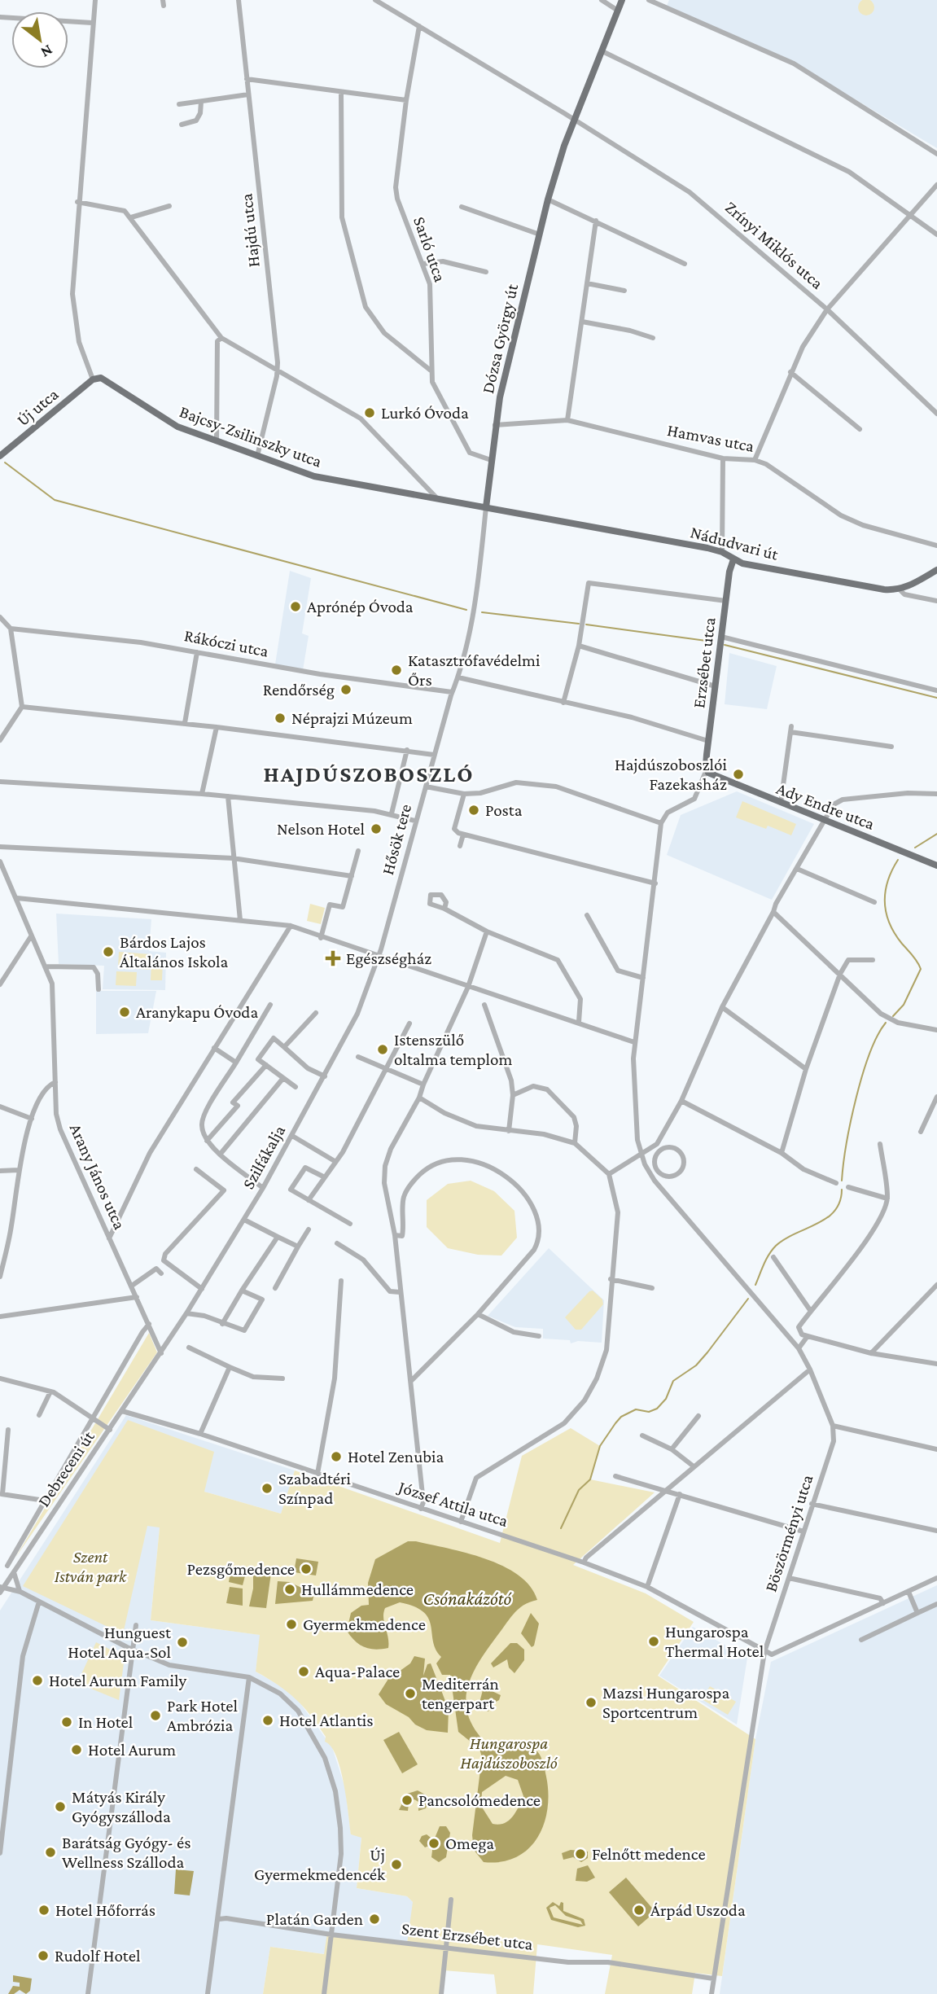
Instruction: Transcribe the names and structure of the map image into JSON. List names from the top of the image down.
{
  "streets": {
    "main road": [
      "Dózsa György út",
      "Új utca",
      "Bajcsy-Zsilinszky utca",
      "Nádudvari út",
      "Erzsébet utca",
      "Ady Endre utca"
    ],
    "street": [
      "Hajdú utca",
      "Zrínyi Miklós utca",
      "Sarló utca",
      "Hamvas utca",
      "Rákóczi utca",
      "Hősök tere",
      "Szilfákalja",
      "Arany János utca",
      "Debreceni út",
      "József Attila utca",
      "Böszörményi utca",
      "Szent Erzsébet utca"
    ]
  },
  "crossings": [
    ["Hajdú utca", "Bajcsy-Zsilinszky utca"],
    ["Zrínyi Miklós utca", "Sarló utca"],
    ["Zrínyi Miklós utca", "Dózsa György út"],
    ["Sarló utca", "Dózsa György út"],
    ["Dózsa György út", "Bajcsy-Zsilinszky utca"],
    ["Dózsa György út", "Hamvas utca"],
    ["Dózsa György út", "Nádudvari út"],
    ["Dózsa György út", "Rákóczi utca"],
    ["Dózsa György út", "Hősök tere"],
    ["Új utca", "Bajcsy-Zsilinszky utca"],
    ["Bajcsy-Zsilinszky utca", "Nádudvari út"],
    ["Nádudvari út", "Erzsébet utca"],
    ["Rákóczi utca", "Hősök tere"],
    ["Erzsébet utca", "Ady Endre utca"],
    ["Hősök tere", "Szilfákalja"],
    ["Szilfákalja", "Arany János utca"],
    ["Szilfákalja", "Debreceni út"],
    ["Debreceni út", "József Attila utca"],
    ["József Attila utca", "Böszörményi utca"],
    ["Böszörményi utca", "Szent Erzsébet utca"]
  ],
  "districts": ["HAJDÚSZOBOSZLÓ"],
  "water": ["Csónakázótó"],
  "parks": ["Szent István park", "Hungarospa Hajdúszoboszló"],
  "places": {
    "other": [
      "Lurkó Óvoda",
      "Aprónép Óvoda",
      "Katasztrófavédelmi Őrs",
      "Rendőrség",
      "Néprajzi Múzeum",
      "Hajdúszoboszlói Fazekasház",
      "Posta",
      "Nelson Hotel",
      "Bárdos Lajos Általános Iskola",
      "Aranykapu Óvoda",
      "Istenszülő oltalma templom",
      "Hotel Zenubia",
      "Szabadtéri Színpad",
      "Pezsgőmedence",
      "Hullámmedence",
      "Gyermekmedence",
      "Hungarospa Thermal Hotel",
      "Hunguest Hotel Aqua-Sol",
      "Aqua-Palace",
      "Hotel Aurum Family",
      "Mediterrán tengerpart",
      "Mazsi Hungarospa Sportcentrum",
      "Park Hotel Ambrózia",
      "Hotel Atlantis",
      "In Hotel",
      "Hotel Aurum",
      "Pancsolómedence",
      "Mátyás Király Gyógyszálloda",
      "Omega",
      "Barátság Gyógy- és Wellness Szálloda",
      "Felnőtt medence",
      "Új Gyermekmedencék",
      "Hotel Hőforrás",
      "Árpád Uszoda",
      "Platán Garden",
      "Rudolf Hotel"
    ],
    "health": ["Egészségház"]
  },
  "north": "bottom right"
}
